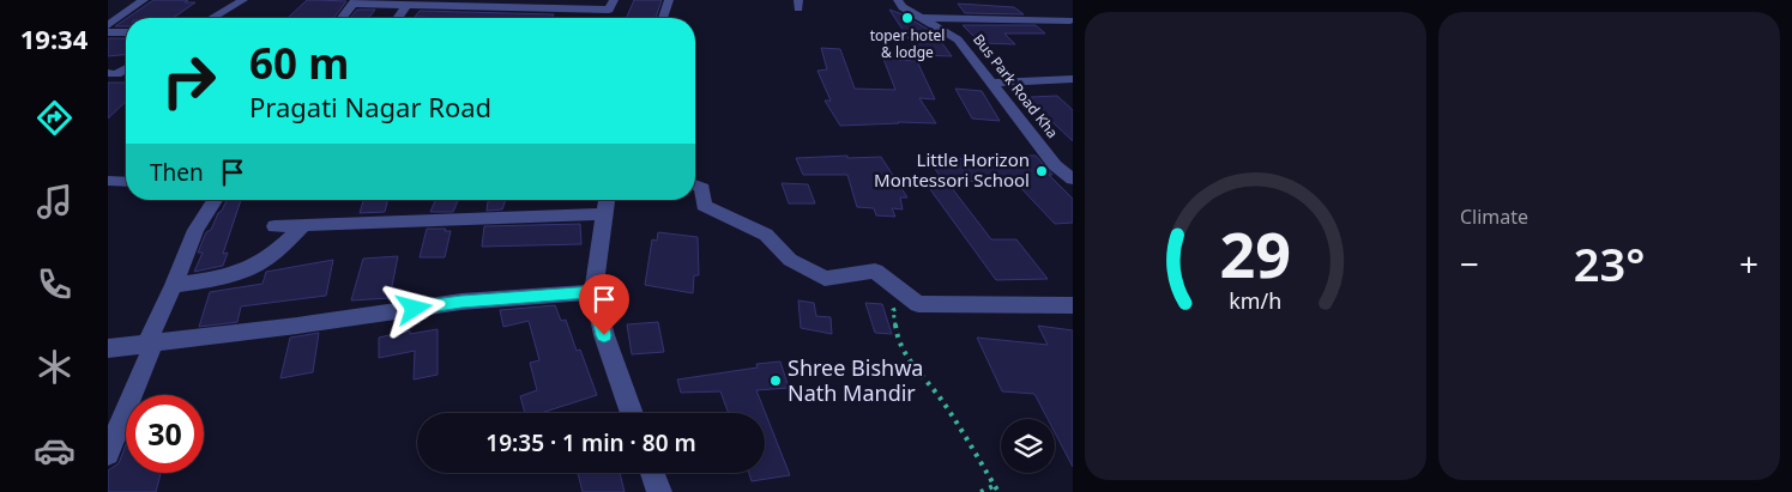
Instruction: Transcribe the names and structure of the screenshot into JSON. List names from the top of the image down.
{
  "streets": {
    "street": ["Bus Park Road Kha"]
  },
  "places": ["toper hotel & lodge", "Little Horizon Montessori School", "Shree Bishwa Nath Mandir"],
  "page": {
    "tabs": "19:34",
    "tile": "Climate",
    "turn": ["60 m", "Pragati Nagar Road"],
    "then": "Then",
    "heat": ["−", "23°", "+"],
    "limit": "30",
    "trip": "19:35 · 1 min · 80 m",
    "gauge": ["29", "km/h"]
  }
}
